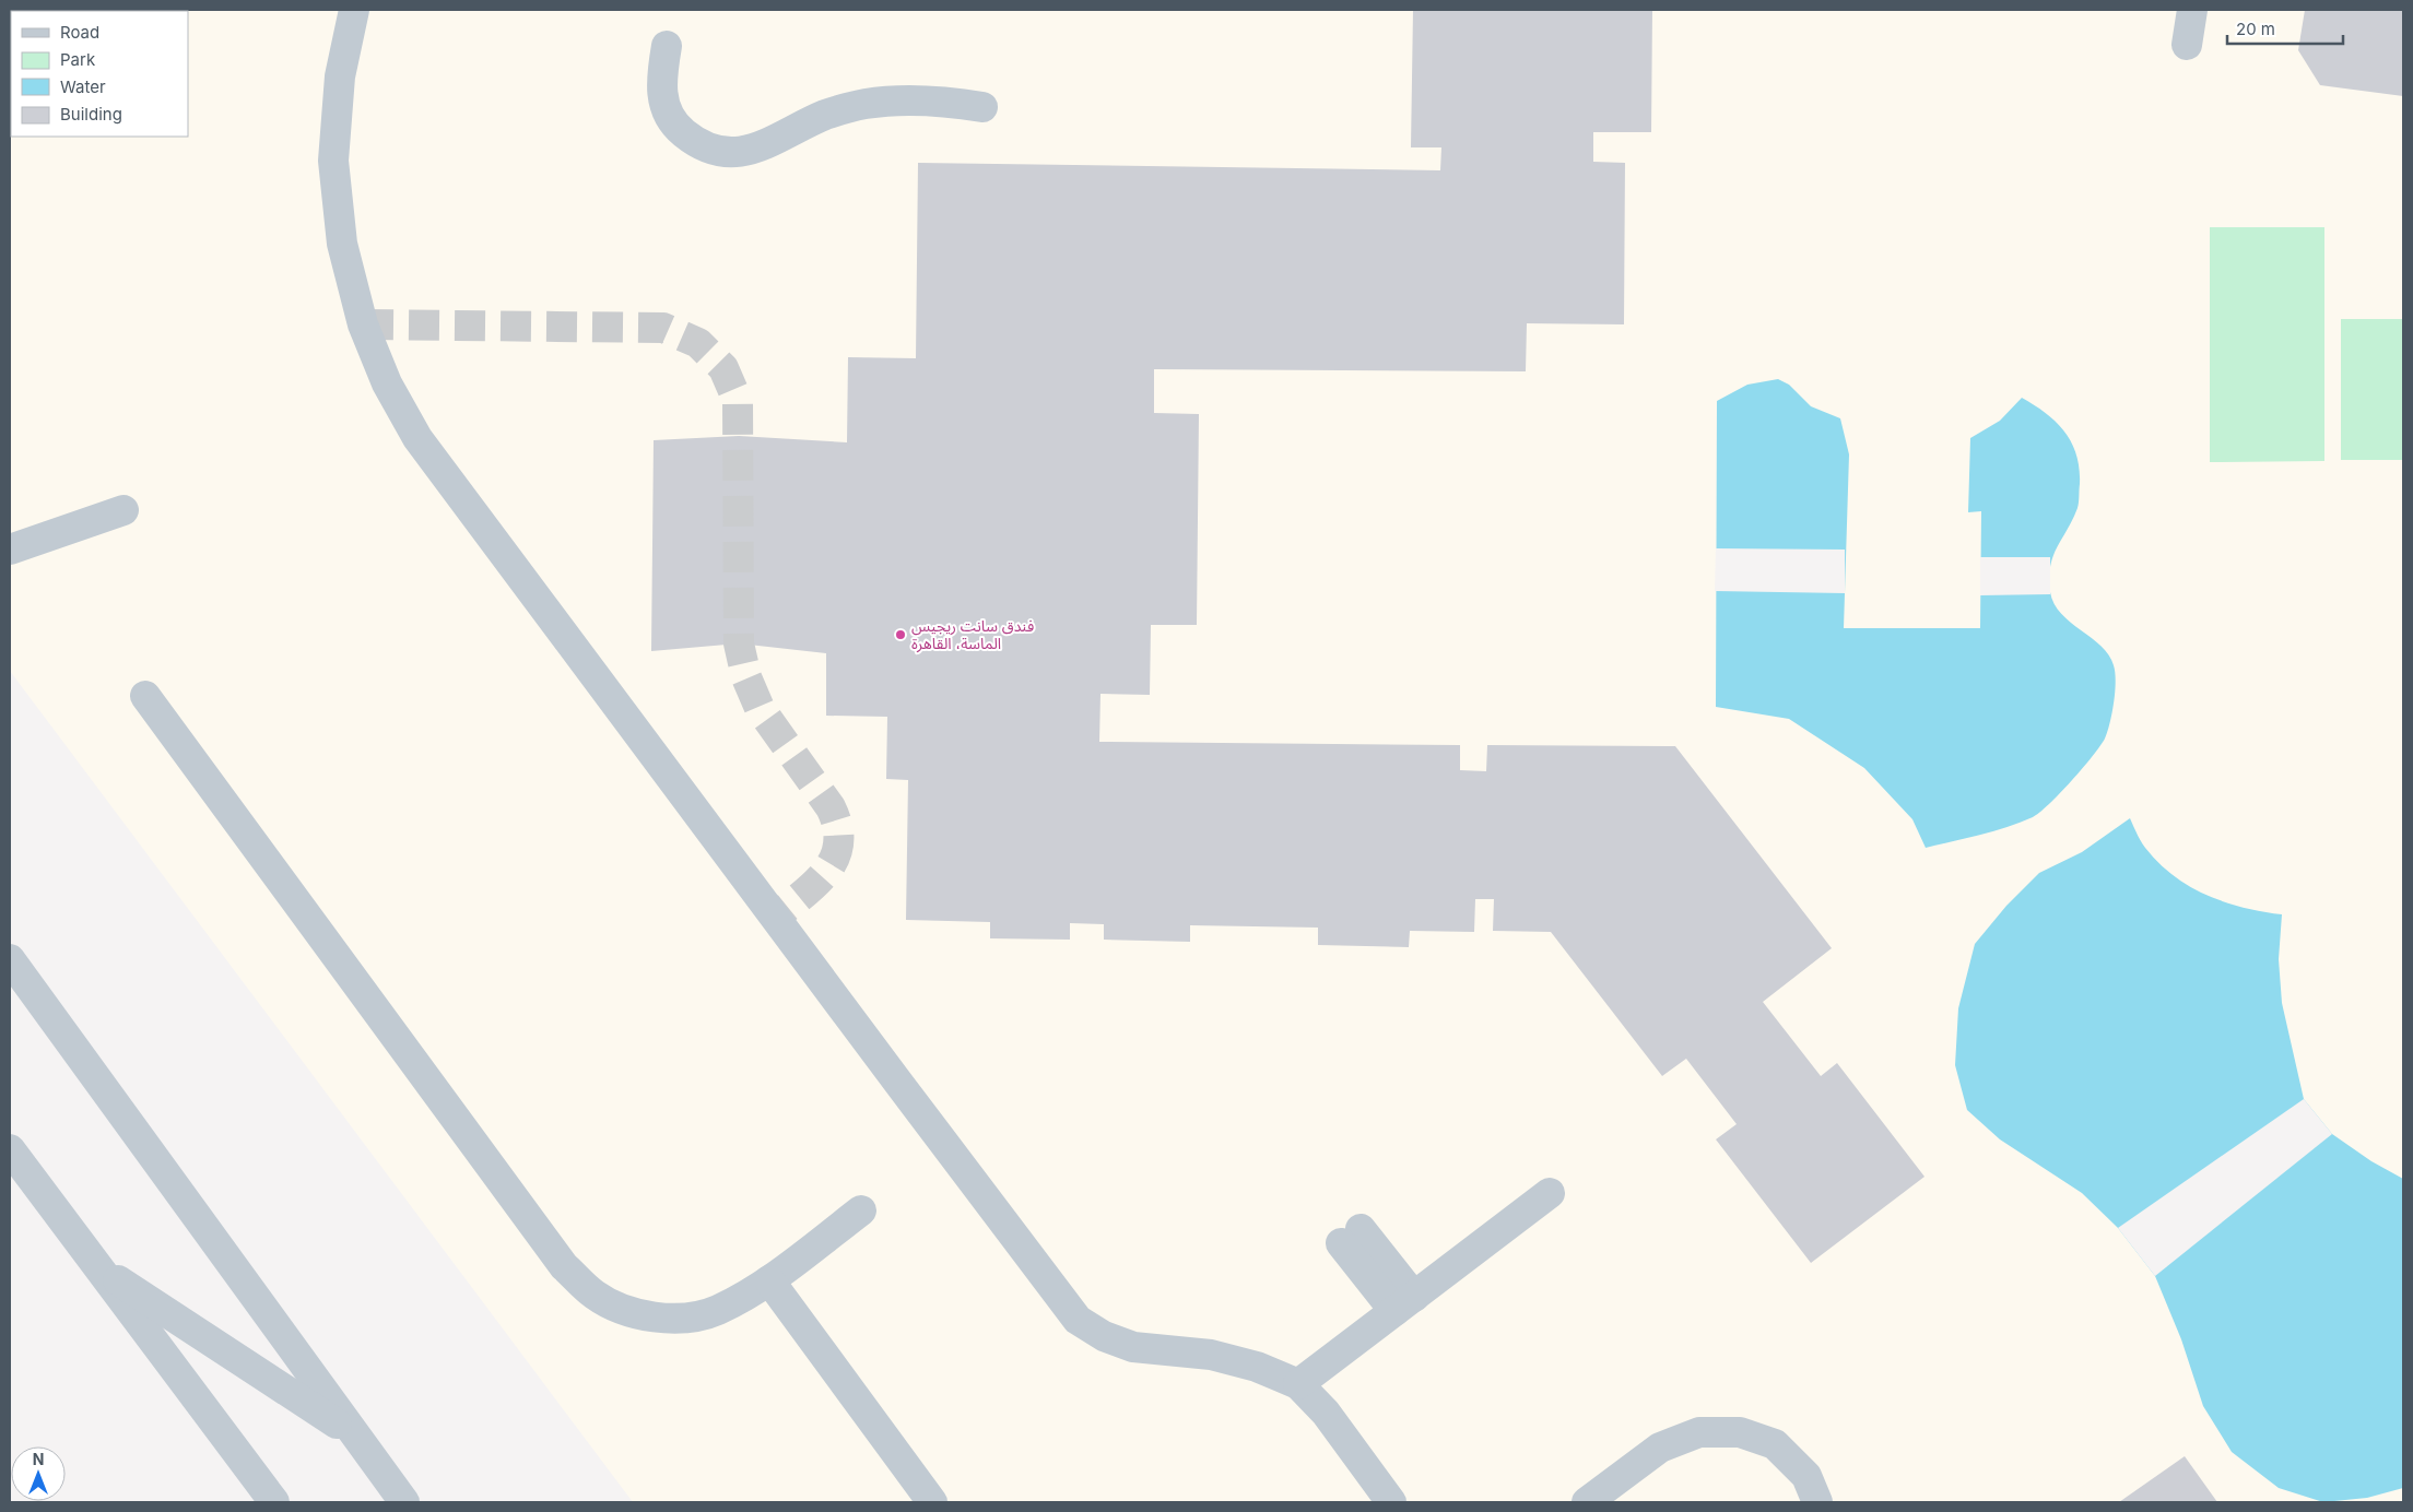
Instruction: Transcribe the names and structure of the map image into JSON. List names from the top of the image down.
{
  "places": ["فندق سانت ريجيس الماسة، القاهرة"],
  "legend": [
    "Road",
    "Park",
    "Water",
    "Building"
  ],
  "scale_bar": "20 m",
  "north": "top"
}
